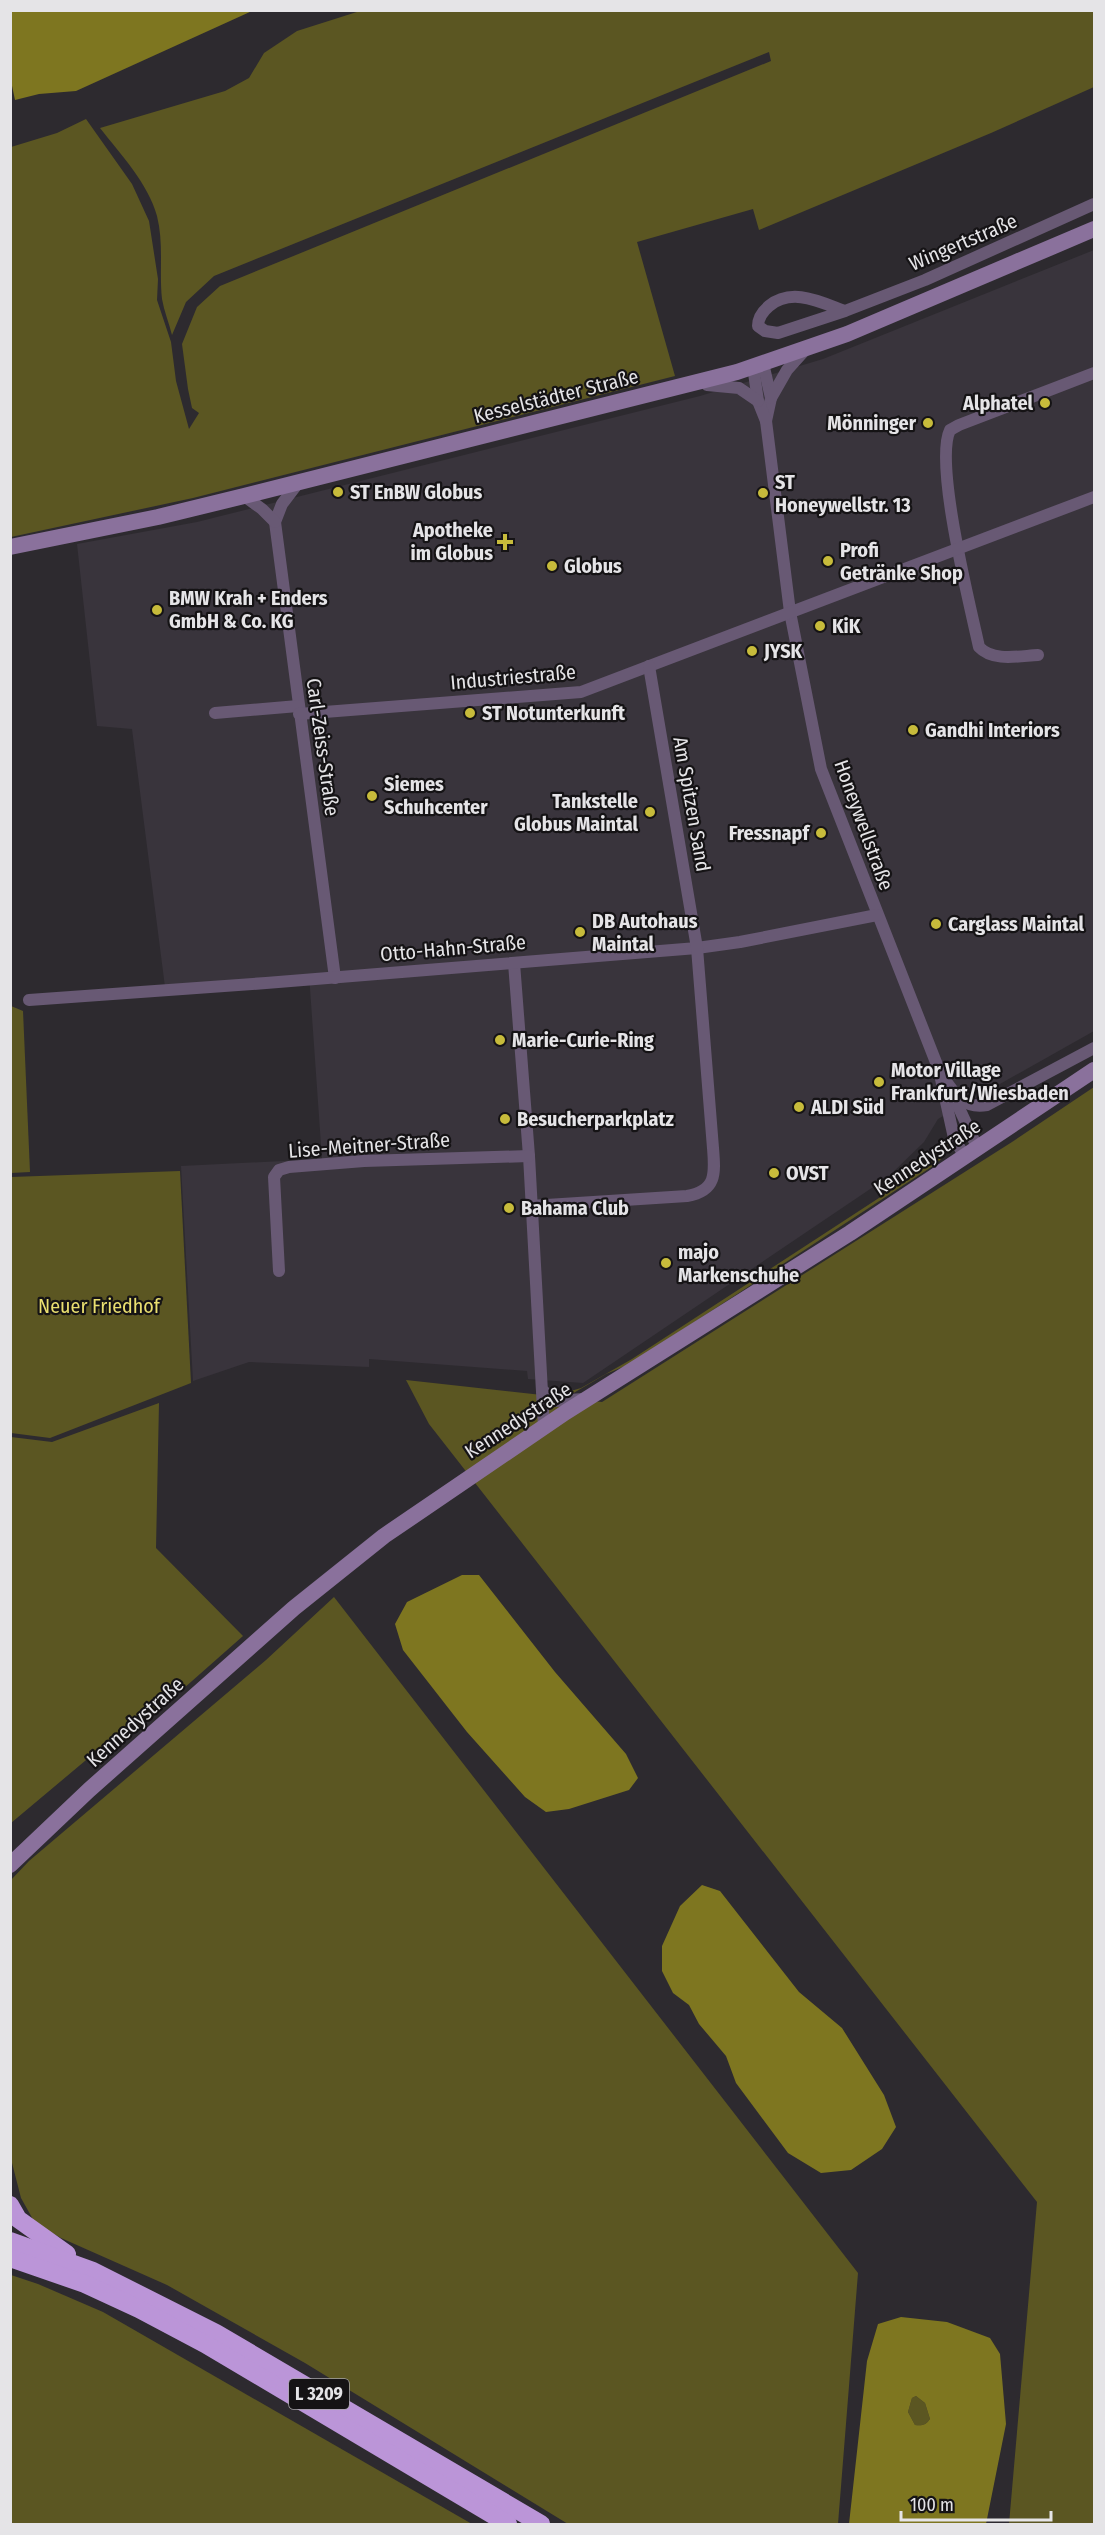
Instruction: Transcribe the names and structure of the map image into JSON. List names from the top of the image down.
{
  "streets": {
    "highway": ["L 3209"],
    "main road": ["Kesselstädter Straße", "Kennedystraße"],
    "street": [
      "Wingertstraße",
      "Industriestraße",
      "Carl-Zeiss-Straße",
      "Am Spitzen Sand",
      "Honeywellstraße",
      "Otto-Hahn-Straße",
      "Lise-Meitner-Straße"
    ]
  },
  "crossings": [
    ["Kesselstädter Straße", "Honeywellstraße"],
    ["Industriestraße", "Carl-Zeiss-Straße"],
    ["Industriestraße", "Am Spitzen Sand"],
    ["Industriestraße", "Honeywellstraße"],
    ["Carl-Zeiss-Straße", "Otto-Hahn-Straße"],
    ["Am Spitzen Sand", "Otto-Hahn-Straße"],
    ["Honeywellstraße", "Otto-Hahn-Straße"],
    ["Honeywellstraße", "Kennedystraße"]
  ],
  "parks": ["Neuer Friedhof"],
  "places": {
    "other": [
      "Alphatel",
      "Mönninger",
      "ST EnBW Globus",
      "ST Honeywellstr. 13",
      "Profi Getränke Shop",
      "Globus",
      "BMW Krah + Enders GmbH & Co. KG",
      "KiK",
      "JYSK",
      "ST Notunterkunft",
      "Gandhi Interiors",
      "Siemes Schuhcenter",
      "Tankstelle Globus Maintal",
      "Fressnapf",
      "Carglass Maintal",
      "DB Autohaus Maintal",
      "Marie-Curie-Ring",
      "Motor Village Frankfurt/Wiesbaden",
      "ALDI Süd",
      "Besucherparkplatz",
      "OVST",
      "Bahama Club",
      "majo Markenschuhe"
    ],
    "health": ["Apotheke im Globus"]
  },
  "scale_bar": "100 m"
}
